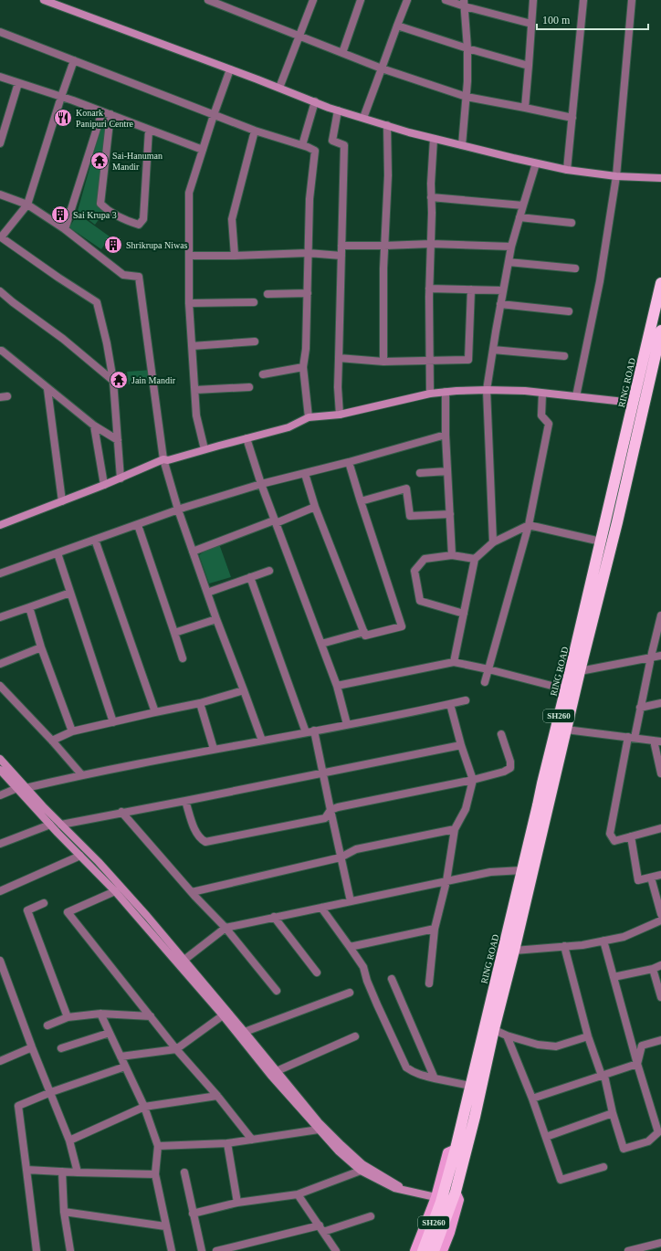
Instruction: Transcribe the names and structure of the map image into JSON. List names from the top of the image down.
{
  "streets": {
    "highway": ["RING ROAD", "SH260"]
  },
  "crossings": [
    ["RING ROAD", "SH260"]
  ],
  "places": {
    "restaurant": ["Konark Panipuri Centre"],
    "temple": ["Sai-Hanuman Mandir", "Jain Mandir"],
    "building": ["Sai Krupa 3", "Shrikrupa Niwas"]
  },
  "scale_bar": "100 m"
}
